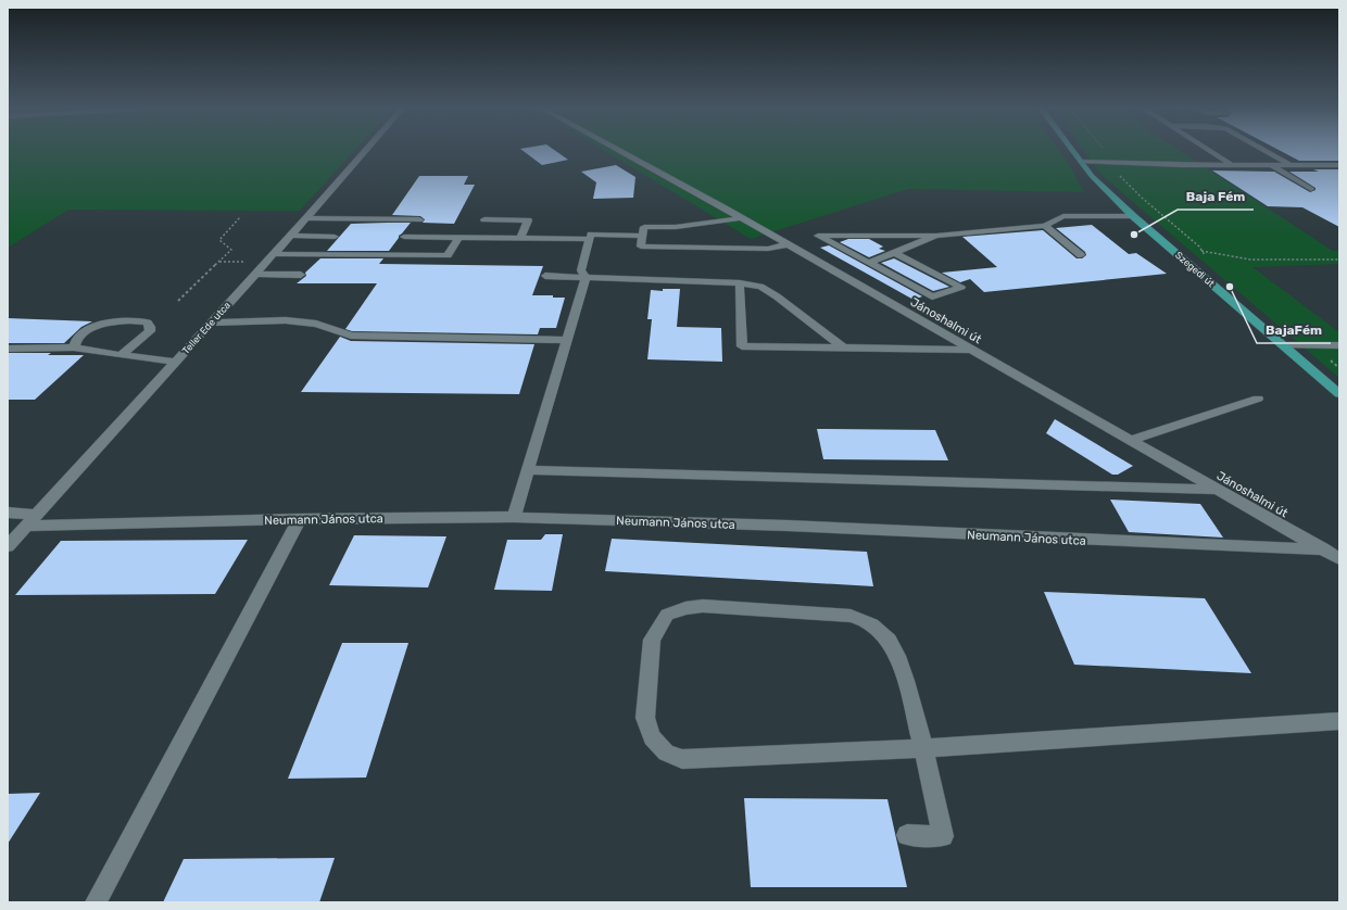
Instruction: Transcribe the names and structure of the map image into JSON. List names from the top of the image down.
{
  "streets": {
    "main road": ["Szegedi út"],
    "street": ["Jánoshalmi út", "Teller Ede utca", "Neumann János utca"]
  },
  "crossings": [
    ["Jánoshalmi út", "Neumann János utca"],
    ["Teller Ede utca", "Neumann János utca"]
  ],
  "places": ["Baja Fém", "BajaFém"]
}
